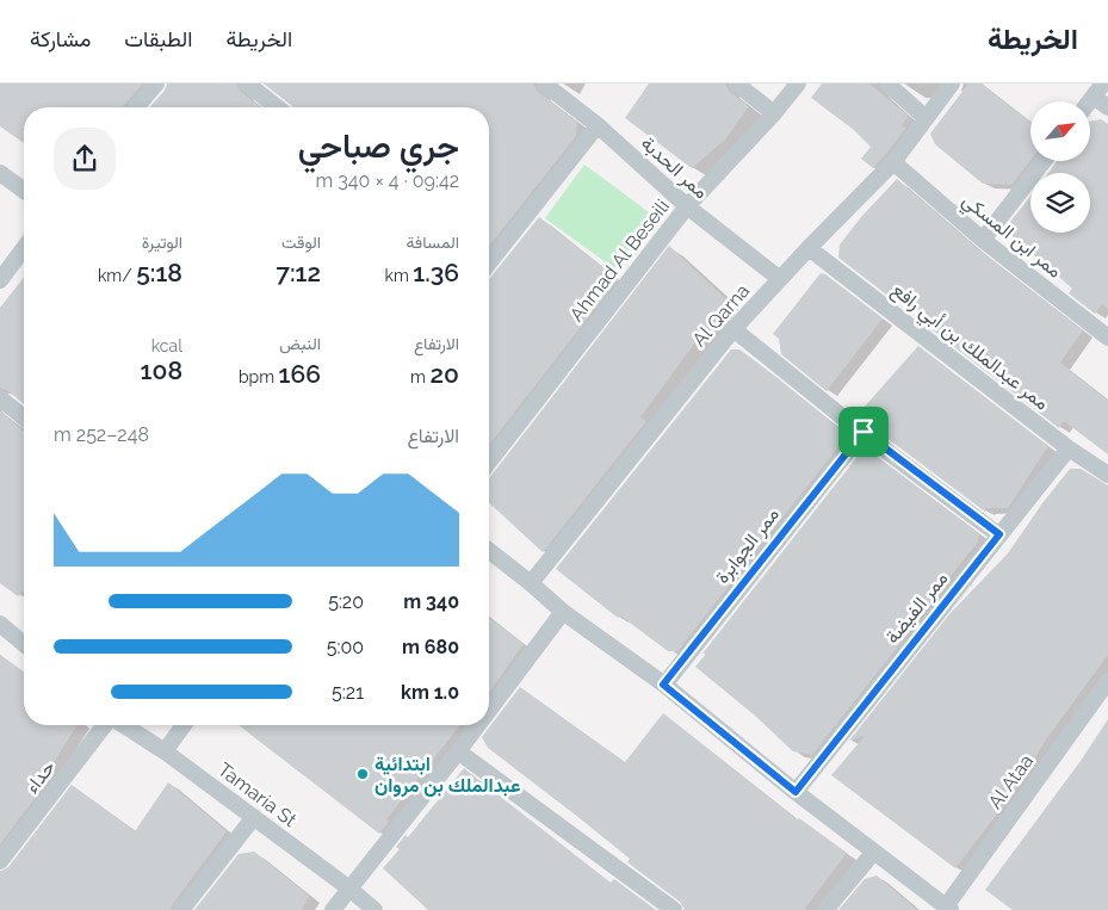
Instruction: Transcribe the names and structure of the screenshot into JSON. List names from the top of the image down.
{
  "streets": {
    "street": [
      "ممر الحدبة",
      "ممر ابن المسكي",
      "Ahmad Al Beseili",
      "Al Qarna",
      "ممر عبدالملك بن أبي رافع",
      "ممر الجوابرة",
      "ممر الفيضة",
      "حداء",
      "Al Ataa",
      "Tamaria St"
    ]
  },
  "crossings": [
    ["ممر الحدبة", "Ahmad Al Beseili"],
    ["ممر الحدبة", "Al Qarna"],
    ["ممر ابن المسكي", "Al Qarna"],
    ["Al Qarna", "ممر عبدالملك بن أبي رافع"],
    ["ممر عبدالملك بن أبي رافع", "ممر الفيضة"]
  ],
  "places": ["ابتدائية عبدالملك بن مروان"],
  "north": "top right",
  "page": {
    "header": "الخريطة",
    "nav": ["الخريطة", "الطبقات", "مشاركة"],
    "heading": ["جري صباحي", "09:42 · 4 × 340 m"],
    "stats": [
      ["المسافة", "1.36 km"],
      ["الوقت", "7:12"],
      ["الوتيرة", "5:18 /km"],
      ["الارتفاع", "20 m"],
      ["النبض", "166 bpm"],
      ["kcal", "108"]
    ],
    "chart": ["الارتفاع", "248–252 m"],
    "list": [
      {
        "name": "340 m",
        "note": "5:20"
      },
      {
        "name": "680 m",
        "note": "5:00"
      },
      {
        "name": "1.0 km",
        "note": "5:21"
      }
    ]
  }
}
